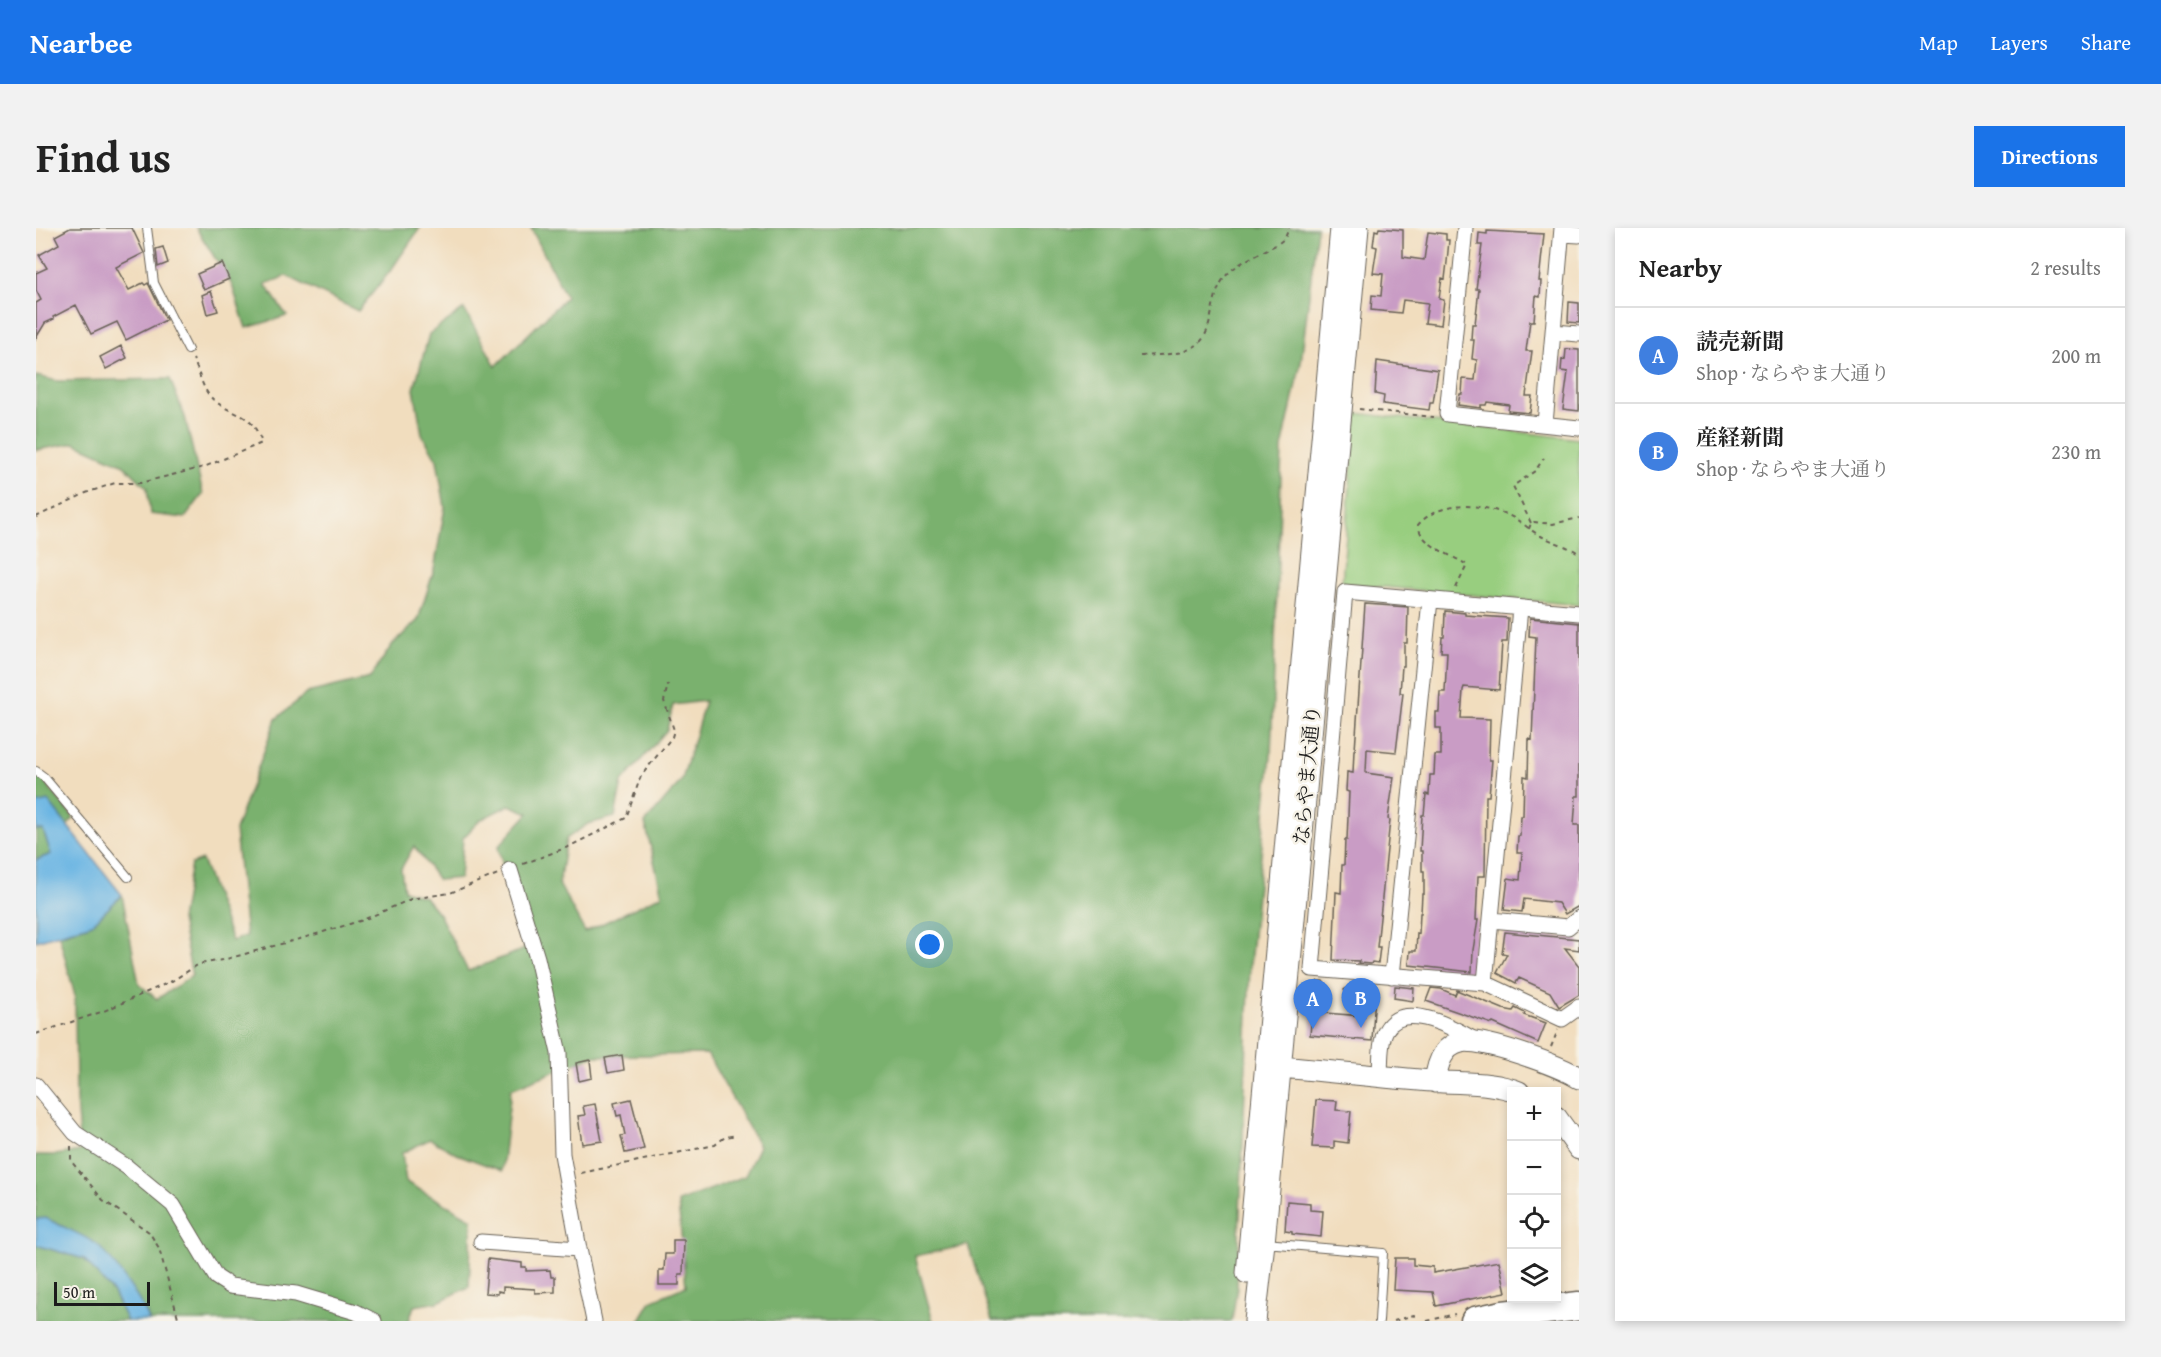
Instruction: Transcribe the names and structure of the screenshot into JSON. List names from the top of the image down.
{
  "streets": {
    "street": ["ならやま大通り"]
  },
  "scale_bar": "50 m",
  "page": {
    "header": "Nearbee",
    "nav": ["Map", "Layers", "Share"],
    "title": "Find us",
    "buttons": "Directions",
    "heading": ["Nearby", "2 results"],
    "list": [
      {
        "mark": "A",
        "name": "読売新聞",
        "note": "Shop · ならやま大通り",
        "value": "200 m"
      },
      {
        "mark": "B",
        "name": "産経新聞",
        "note": "Shop · ならやま大通り",
        "value": "230 m"
      }
    ],
    "pins": ["B", "A"],
    "map_buttons": ["+", "−"],
    "scale": "50 m"
  }
}
